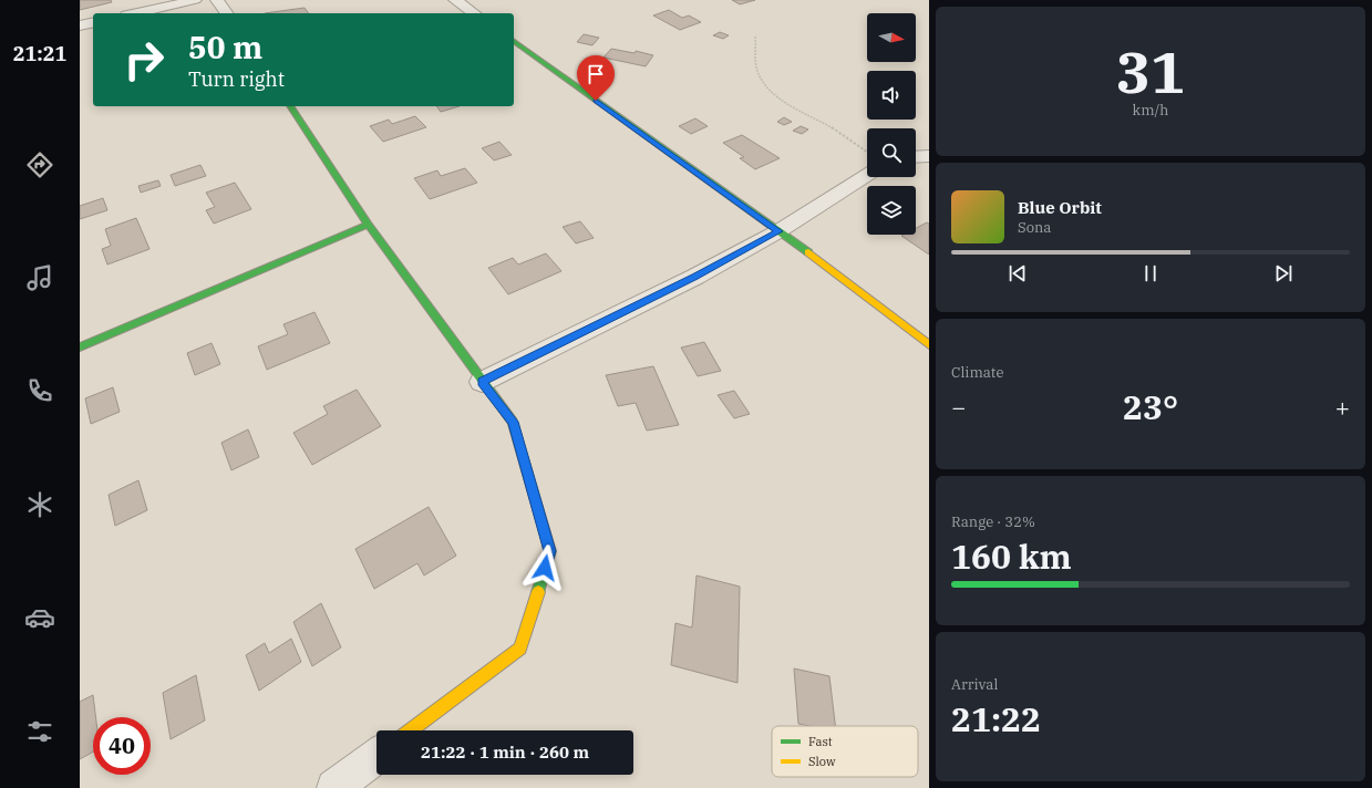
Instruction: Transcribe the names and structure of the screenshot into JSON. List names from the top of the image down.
{
  "legend": ["Fast", "Slow"],
  "north": "right",
  "page": {
    "tabs": "21:21",
    "tile": [
      ["31", "km/h"],
      "Climate",
      ["Range · 32%", "160 km"],
      ["Arrival", "21:22"]
    ],
    "turn": ["50 m", "Turn right"],
    "song": ["Blue Orbit", "Sona"],
    "heat": ["−", "23°", "+"],
    "limit": "40",
    "trip": "21:22 · 1 min · 260 m"
  }
}
